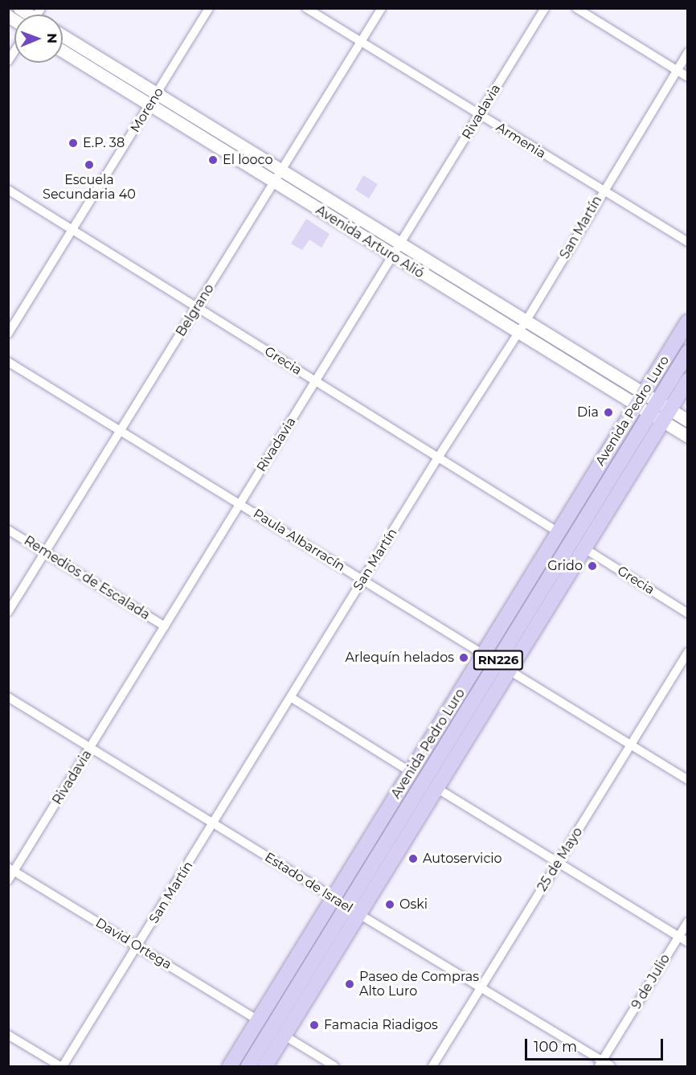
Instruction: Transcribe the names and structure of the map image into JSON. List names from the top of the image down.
{
  "streets": {
    "highway": ["Avenida Pedro Luro", "RN226"],
    "main road": ["Avenida Arturo Alió"],
    "street": [
      "Moreno",
      "Rivadavia",
      "Armenia",
      "San Martín",
      "Belgrano",
      "Grecia",
      "Paula Albarracín",
      "Remedios de Escalada",
      "25 de Mayo",
      "Estado de Israel",
      "David Ortega",
      "9 de Julio"
    ]
  },
  "crossings": [
    ["Moreno", "Avenida Arturo Alió"],
    ["Moreno", "Grecia"],
    ["Rivadavia", "Armenia"],
    ["Rivadavia", "Avenida Arturo Alió"],
    ["Rivadavia", "Grecia"],
    ["Rivadavia", "Paula Albarracín"],
    ["Rivadavia", "Remedios de Escalada"],
    ["Rivadavia", "Estado de Israel"],
    ["Rivadavia", "David Ortega"],
    ["Armenia", "San Martín"],
    ["Armenia", "Belgrano"],
    ["San Martín", "Avenida Arturo Alió"],
    ["San Martín", "Grecia"],
    ["San Martín", "Paula Albarracín"],
    ["San Martín", "Estado de Israel"],
    ["San Martín", "David Ortega"],
    ["Avenida Arturo Alió", "Belgrano"],
    ["Avenida Arturo Alió", "Avenida Pedro Luro"],
    ["Belgrano", "Grecia"],
    ["Belgrano", "Paula Albarracín"],
    ["Belgrano", "Remedios de Escalada"],
    ["Grecia", "Avenida Pedro Luro"],
    ["Avenida Pedro Luro", "Paula Albarracín"],
    ["Avenida Pedro Luro", "Estado de Israel"],
    ["Avenida Pedro Luro", "David Ortega"],
    ["Paula Albarracín", "25 de Mayo"],
    ["25 de Mayo", "Estado de Israel"],
    ["Estado de Israel", "9 de Julio"]
  ],
  "places": [
    "E.P. 38",
    "El looco",
    "Escuela Secundaria 40",
    "Dia",
    "Grido",
    "Arlequín helados",
    "Autoservicio",
    "Oski",
    "Paseo de Compras Alto Luro",
    "Famacia Riadigos"
  ],
  "scale_bar": "100 m",
  "north": "right"
}
